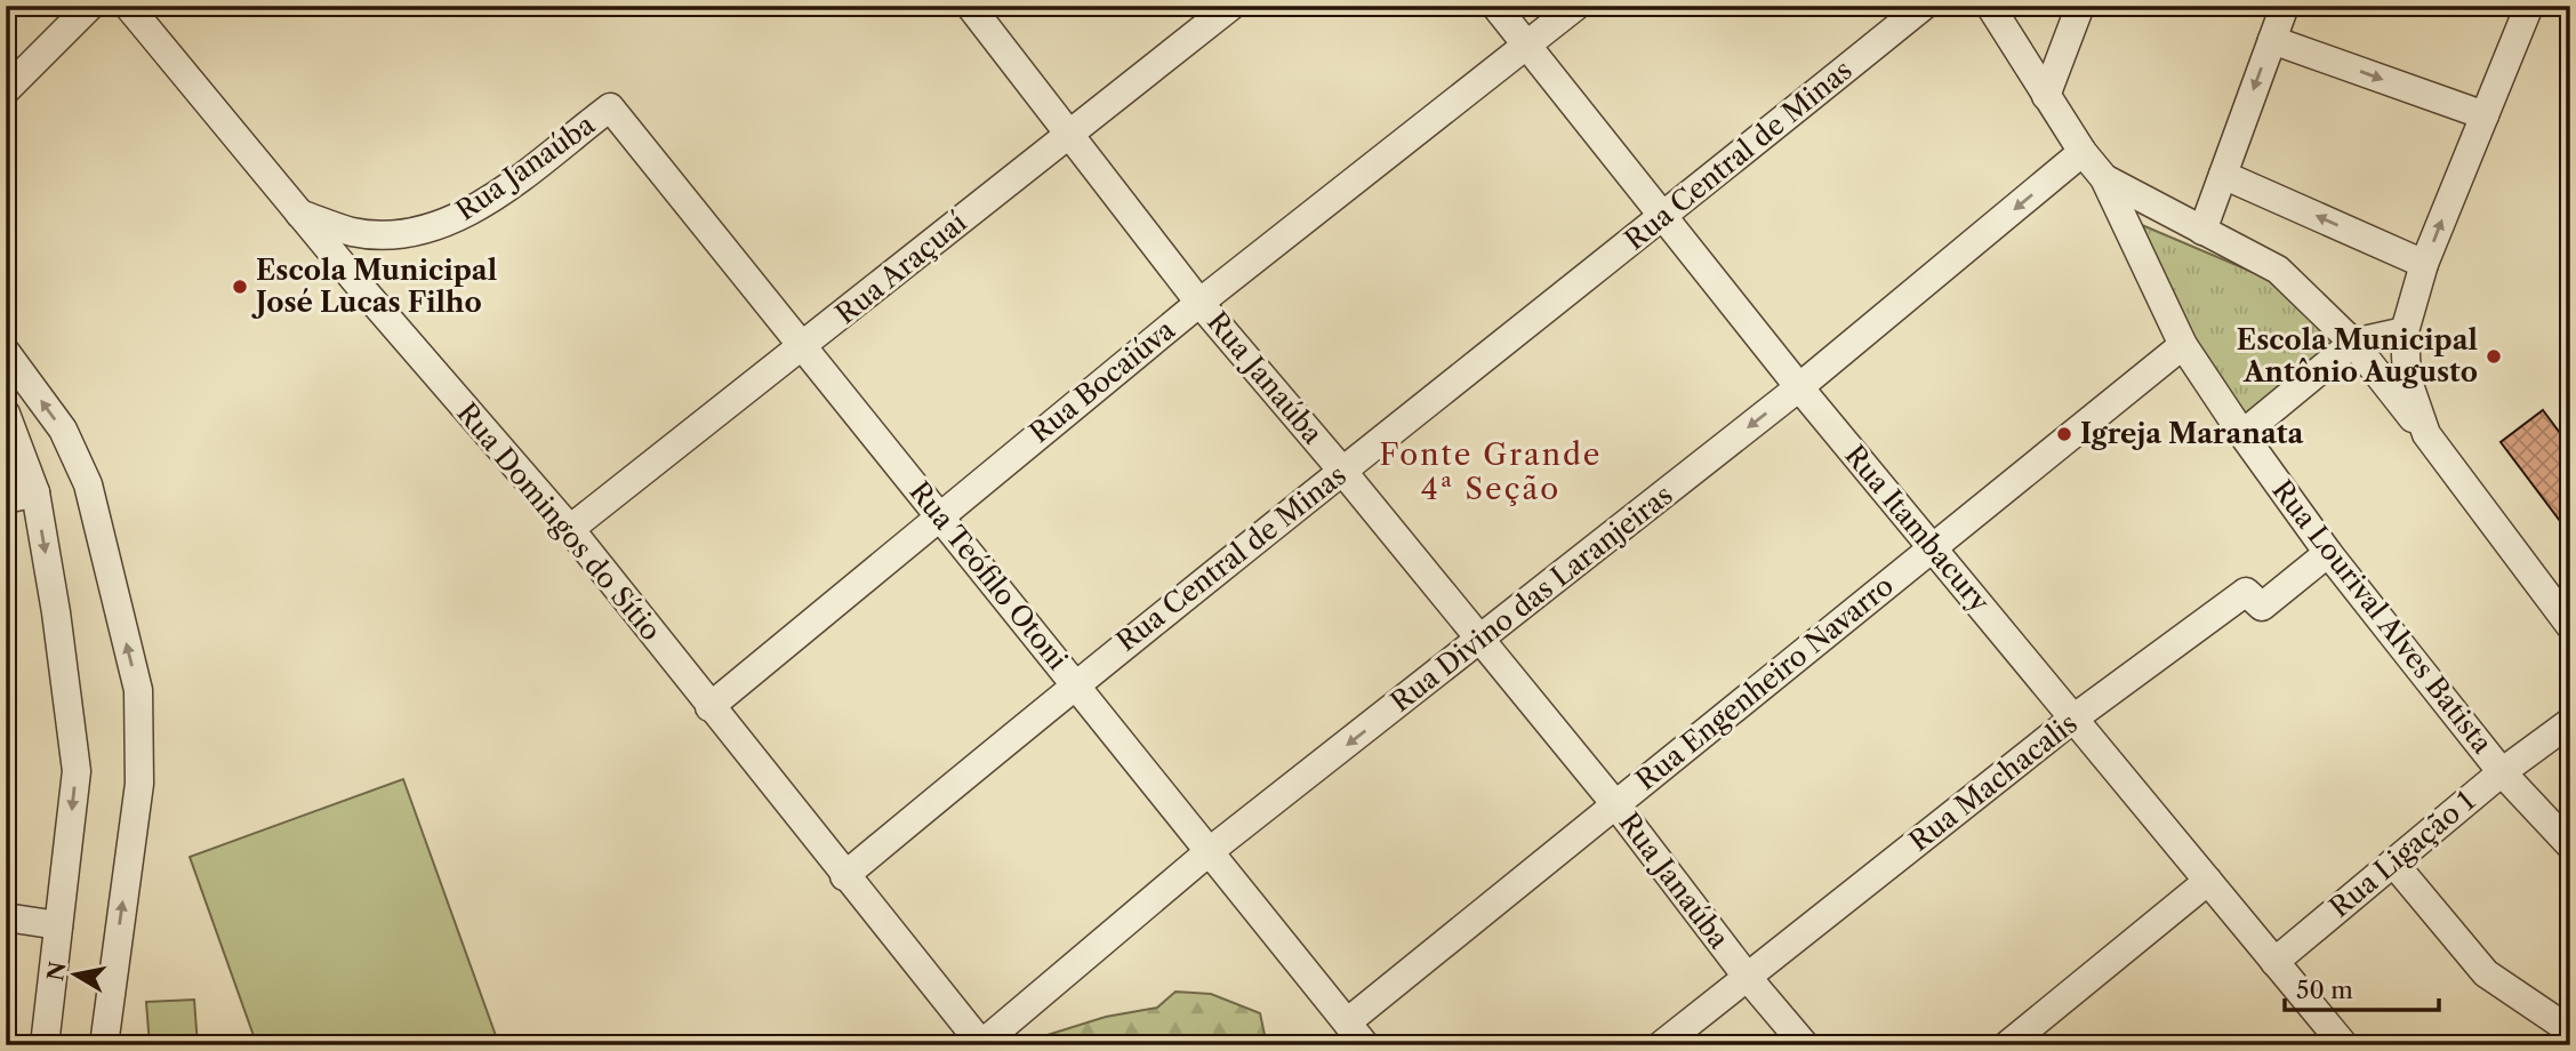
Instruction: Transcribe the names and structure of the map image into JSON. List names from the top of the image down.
{
  "streets": {
    "street": [
      "Rua Central de Minas",
      "Rua Janaúba",
      "Rua Araçuaí",
      "Rua Bocaiúva",
      "Rua Domingos do Sítio",
      "Rua Itambacury",
      "Rua Teófilo Otoni",
      "Rua Divino das Laranjeiras",
      "Rua Lourival Alves Batista",
      "Rua Engenheiro Navarro",
      "Rua Machacalis",
      "Rua Ligação 1"
    ]
  },
  "crossings": [
    ["Rua Central de Minas", "Rua Janaúba"],
    ["Rua Central de Minas", "Rua Domingos do Sítio"],
    ["Rua Central de Minas", "Rua Itambacury"],
    ["Rua Central de Minas", "Rua Teófilo Otoni"],
    ["Rua Janaúba", "Rua Araçuaí"],
    ["Rua Janaúba", "Rua Bocaiúva"],
    ["Rua Janaúba", "Rua Domingos do Sítio"],
    ["Rua Janaúba", "Rua Teófilo Otoni"],
    ["Rua Janaúba", "Rua Divino das Laranjeiras"],
    ["Rua Janaúba", "Rua Engenheiro Navarro"],
    ["Rua Janaúba", "Rua Machacalis"],
    ["Rua Araçuaí", "Rua Domingos do Sítio"],
    ["Rua Araçuaí", "Rua Teófilo Otoni"],
    ["Rua Bocaiúva", "Rua Domingos do Sítio"],
    ["Rua Bocaiúva", "Rua Itambacury"],
    ["Rua Bocaiúva", "Rua Teófilo Otoni"],
    ["Rua Domingos do Sítio", "Rua Divino das Laranjeiras"],
    ["Rua Itambacury", "Rua Divino das Laranjeiras"],
    ["Rua Itambacury", "Rua Engenheiro Navarro"],
    ["Rua Itambacury", "Rua Machacalis"],
    ["Rua Itambacury", "Rua Ligação 1"],
    ["Rua Teófilo Otoni", "Rua Divino das Laranjeiras"],
    ["Rua Teófilo Otoni", "Rua Engenheiro Navarro"],
    ["Rua Divino das Laranjeiras", "Rua Lourival Alves Batista"],
    ["Rua Lourival Alves Batista", "Rua Engenheiro Navarro"],
    ["Rua Lourival Alves Batista", "Rua Machacalis"],
    ["Rua Lourival Alves Batista", "Rua Ligação 1"]
  ],
  "one_way": ["Rua Divino das Laranjeiras"],
  "districts": ["Fonte Grande 4ª Seção"],
  "places": ["Escola Municipal José Lucas Filho", "Escola Municipal Antônio Augusto", "Igreja Maranata"],
  "scale_bar": "50 m",
  "north": "left"
}
